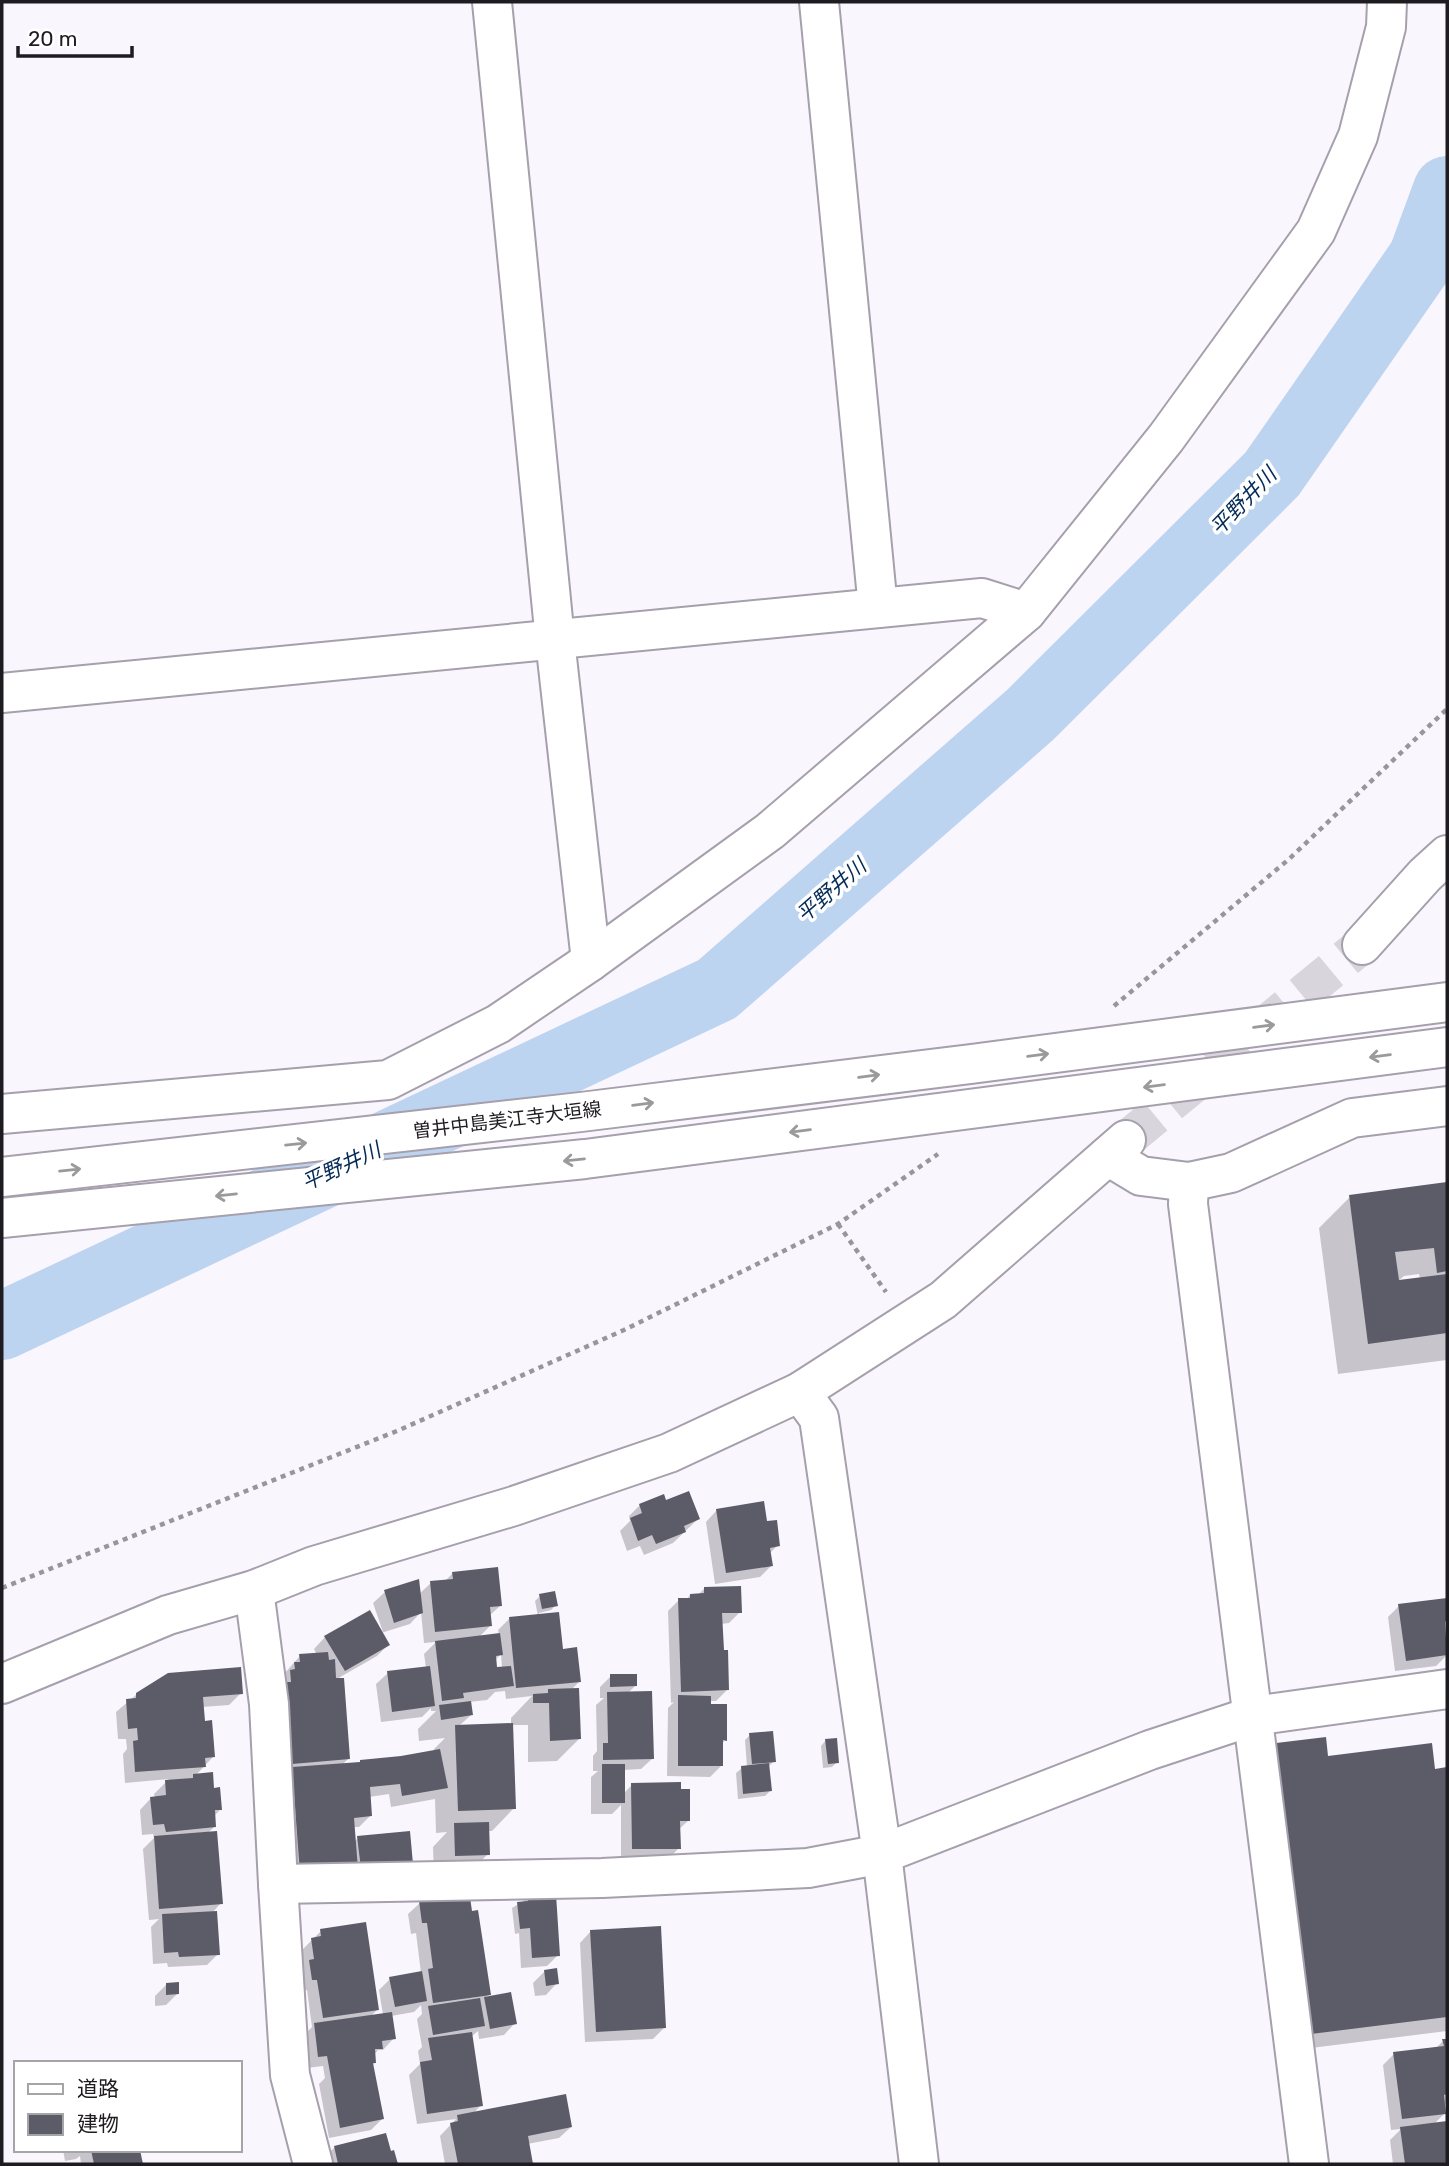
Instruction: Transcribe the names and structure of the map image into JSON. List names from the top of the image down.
{
  "streets": {
    "street": ["曽井中島美江寺大垣線"]
  },
  "water": ["平野井川"],
  "legend": ["道路", "建物"],
  "scale_bar": "20 m"
}
